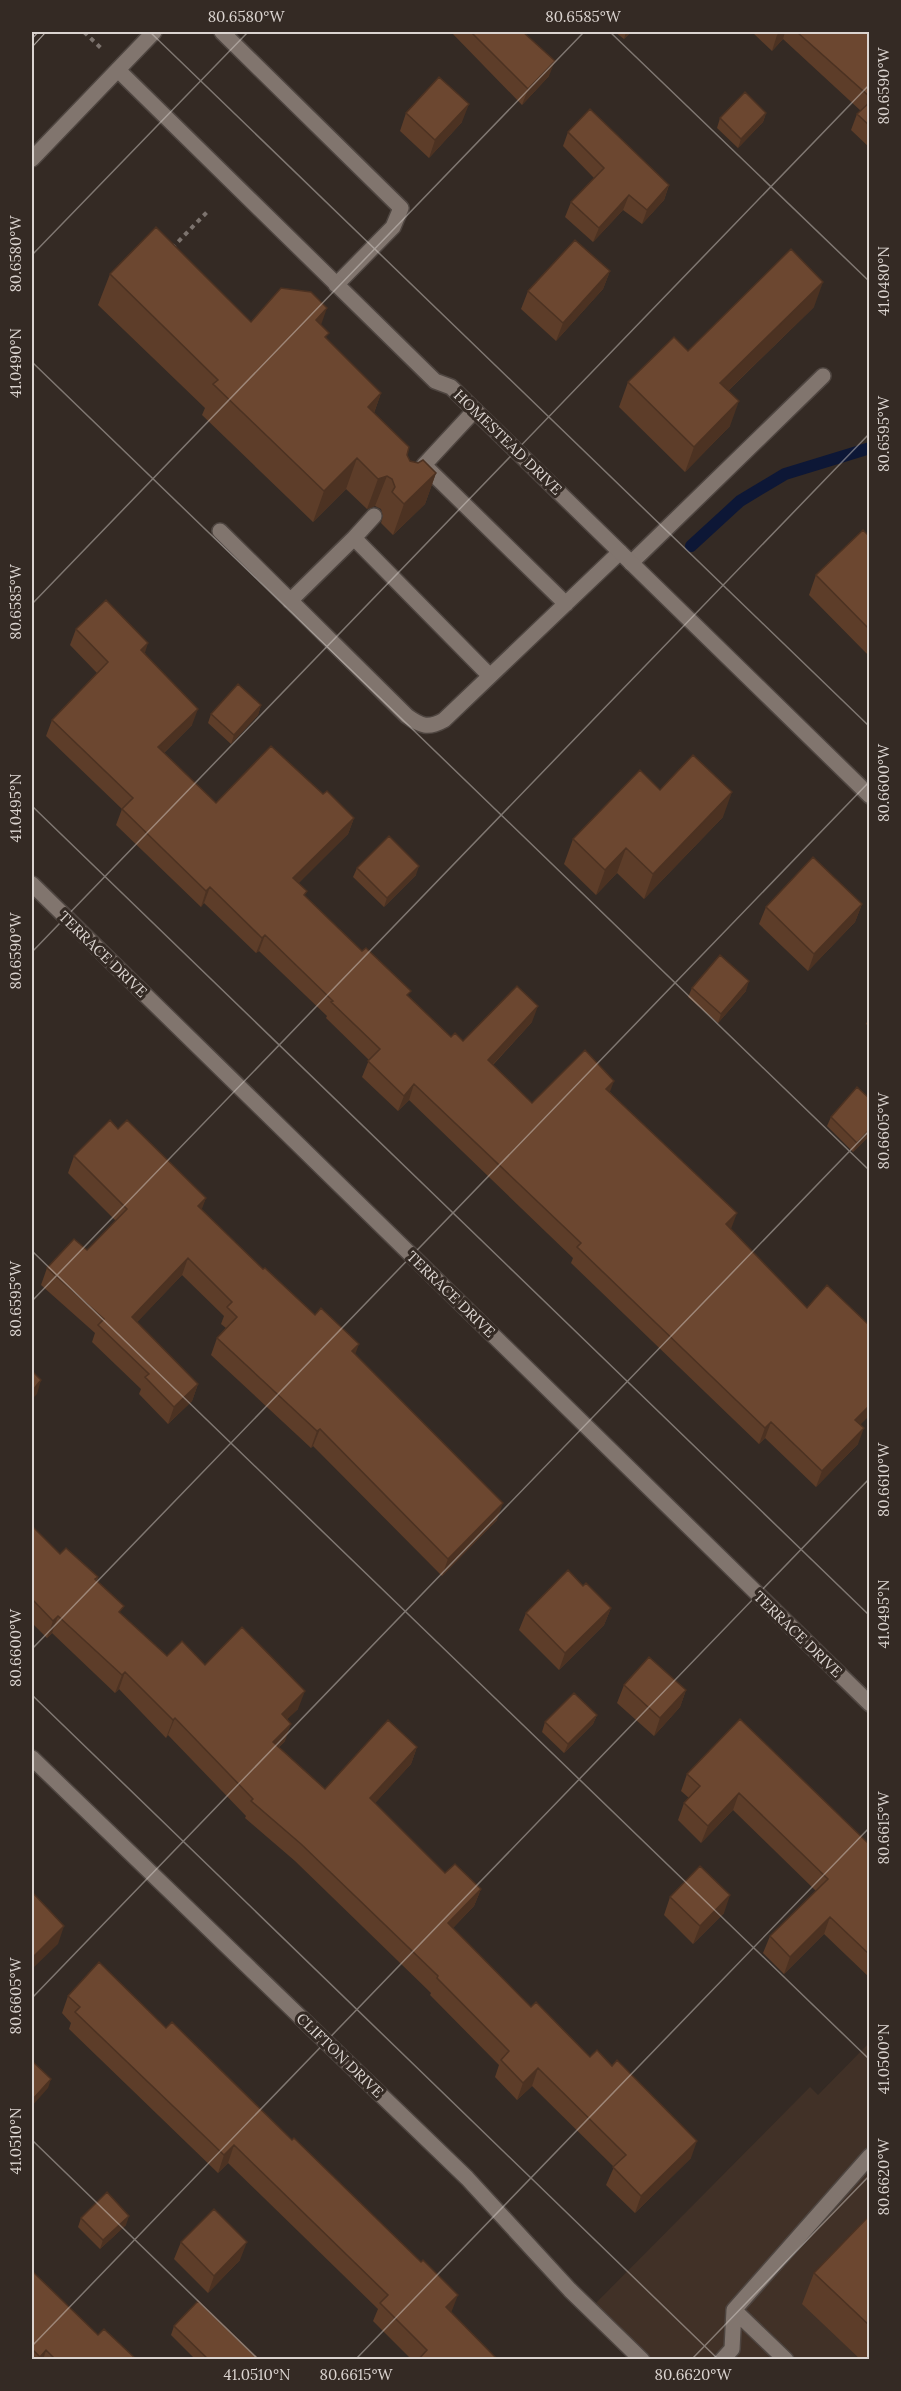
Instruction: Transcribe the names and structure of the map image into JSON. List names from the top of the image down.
{
  "streets": {
    "street": ["HOMESTEAD DRIVE", "TERRACE DRIVE", "CLIFTON DRIVE"]
  },
  "coordinates": [
    "80.6580°W",
    "80.6585°W",
    "80.6590°W",
    "41.0480°N",
    "41.0490°N",
    "80.6595°W",
    "80.6600°W",
    "41.0495°N",
    "80.6605°W",
    "80.6610°W",
    "80.6615°W",
    "41.0500°N",
    "41.0510°N",
    "80.6620°W"
  ]
}
